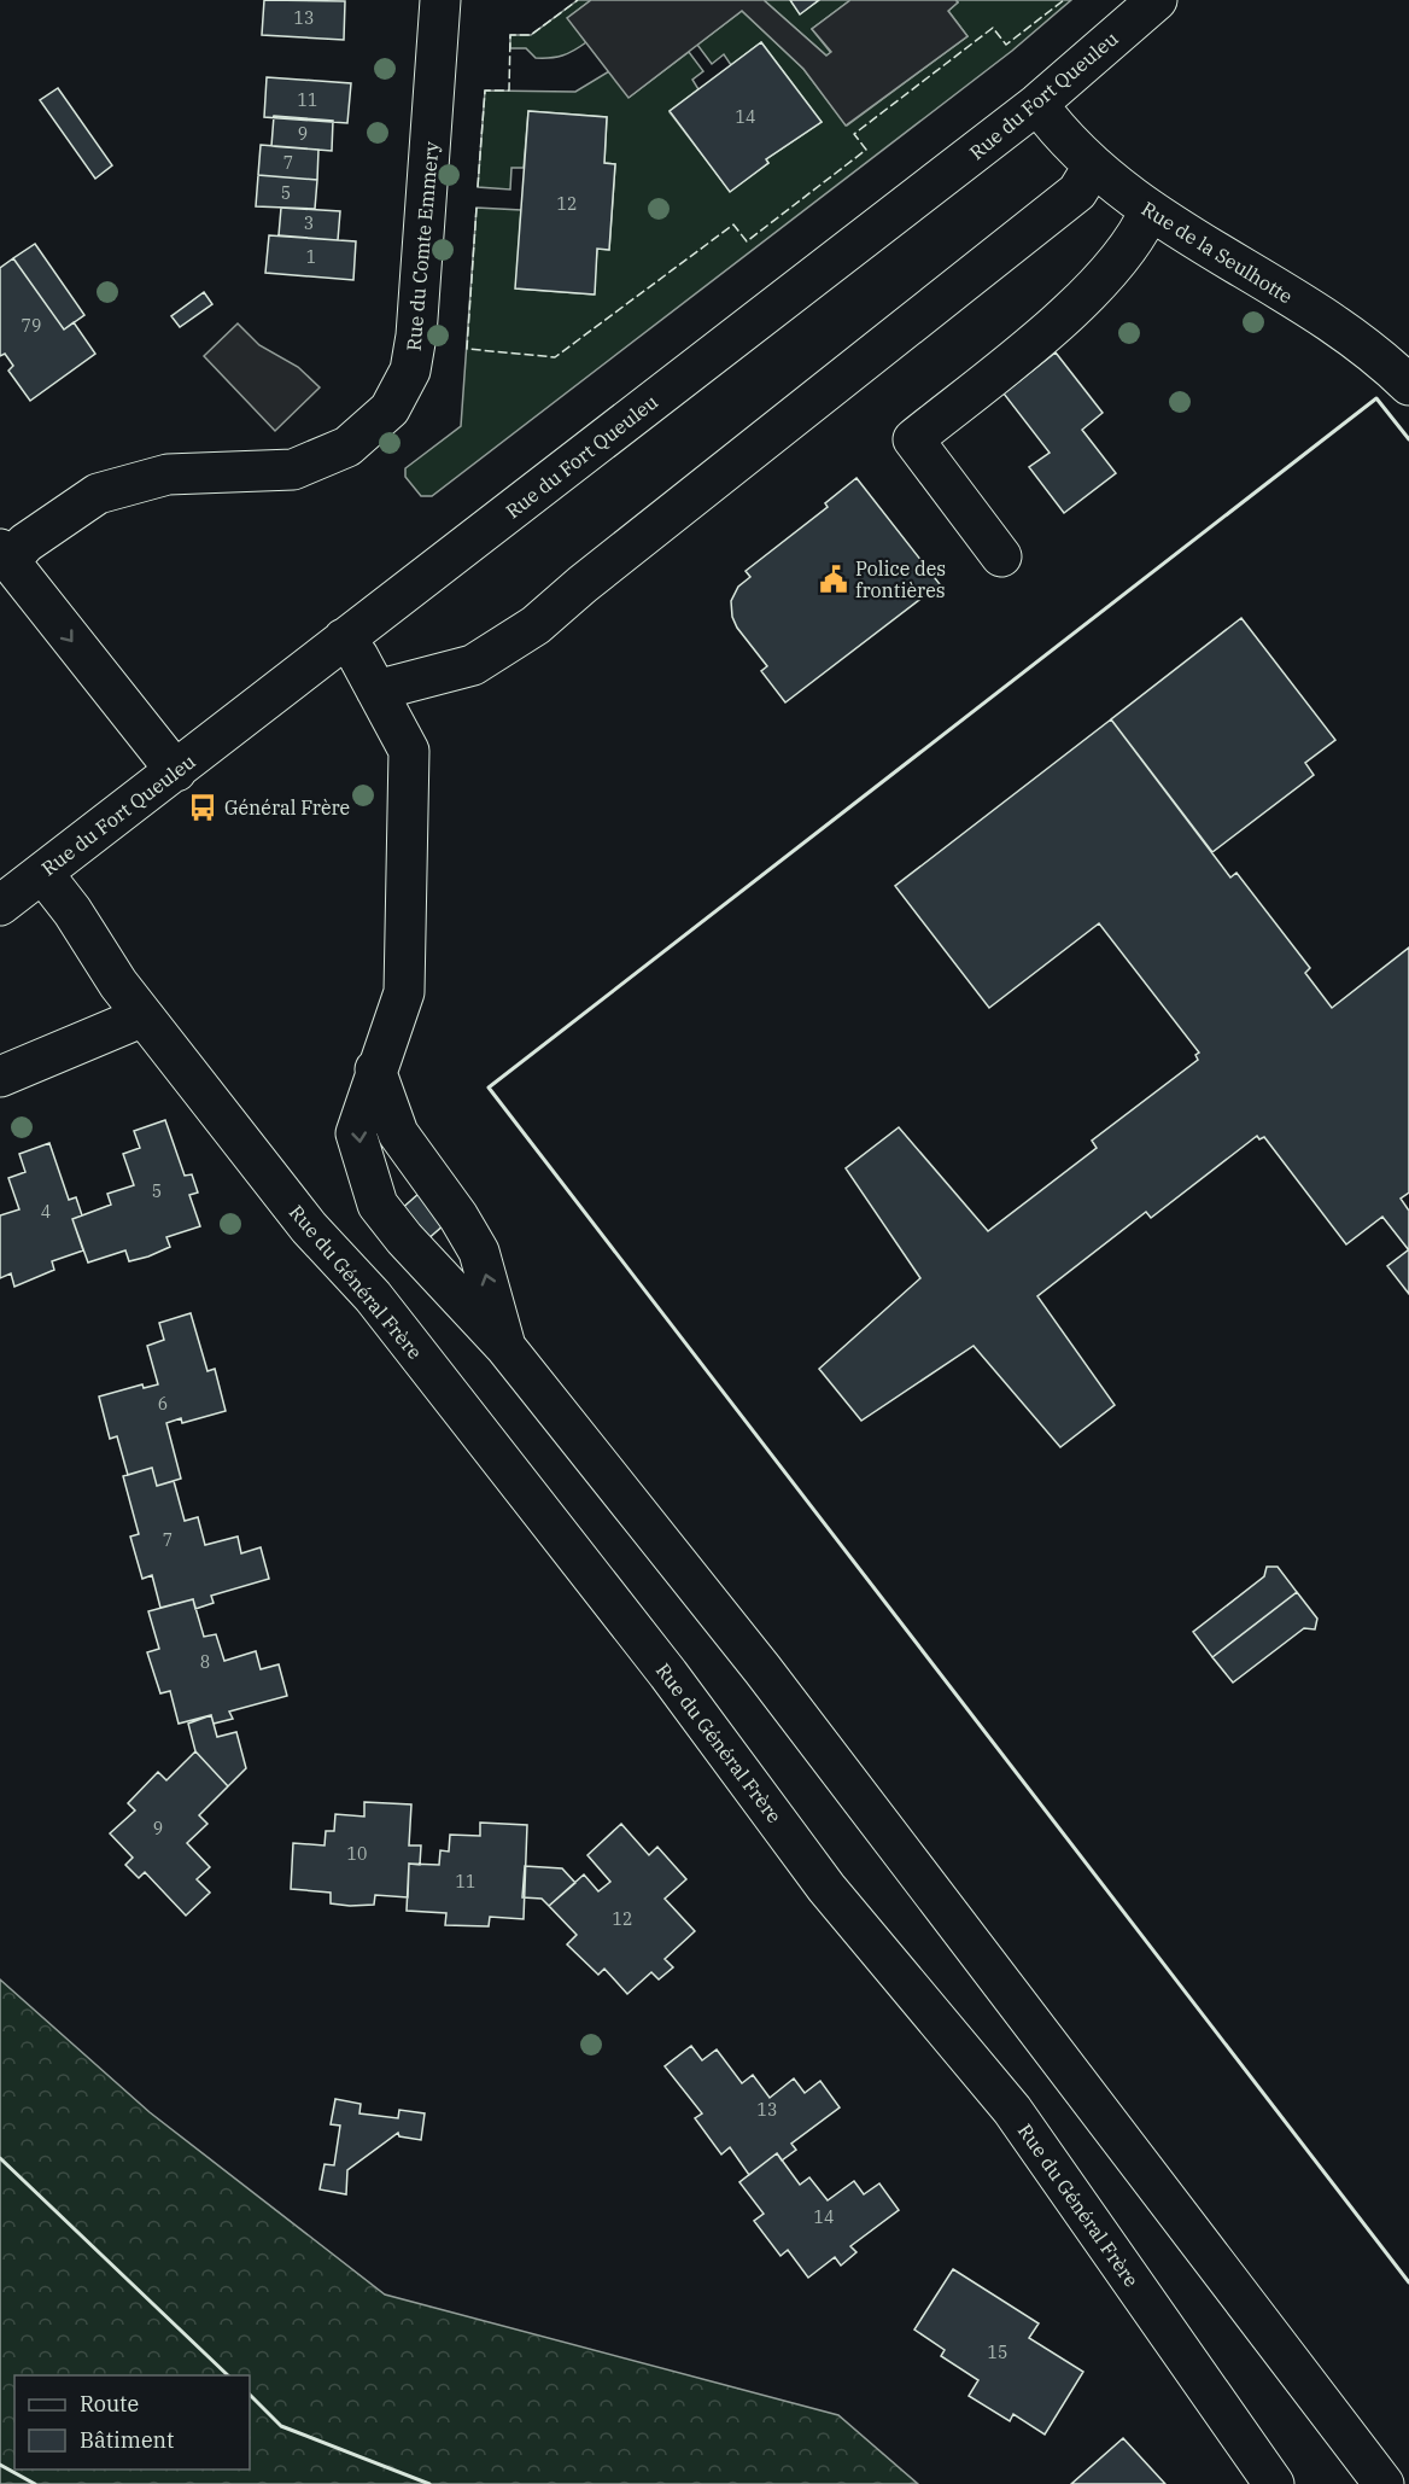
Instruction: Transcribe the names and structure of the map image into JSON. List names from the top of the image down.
{
  "streets": {
    "street": [
      "Rue du Fort Queuleu",
      "Rue du Comte Emmery",
      "Rue de la Seulhotte",
      "Rue du Général Frère"
    ]
  },
  "crossings": [
    ["Rue du Fort Queuleu", "Rue de la Seulhotte"],
    ["Rue du Fort Queuleu", "Rue du Général Frère"]
  ],
  "places": {
    "public building": ["Police des frontières"],
    "bus stop": ["Général Frère"]
  },
  "house_numbers": [
    "13",
    "11",
    "14",
    "9",
    "7",
    "5",
    "12",
    "3",
    "1",
    "79",
    "5",
    "4",
    "6",
    "7",
    "8",
    "9",
    "10",
    "11",
    "12",
    "13",
    "14",
    "15"
  ],
  "legend": ["Route", "Bâtiment"]
}
